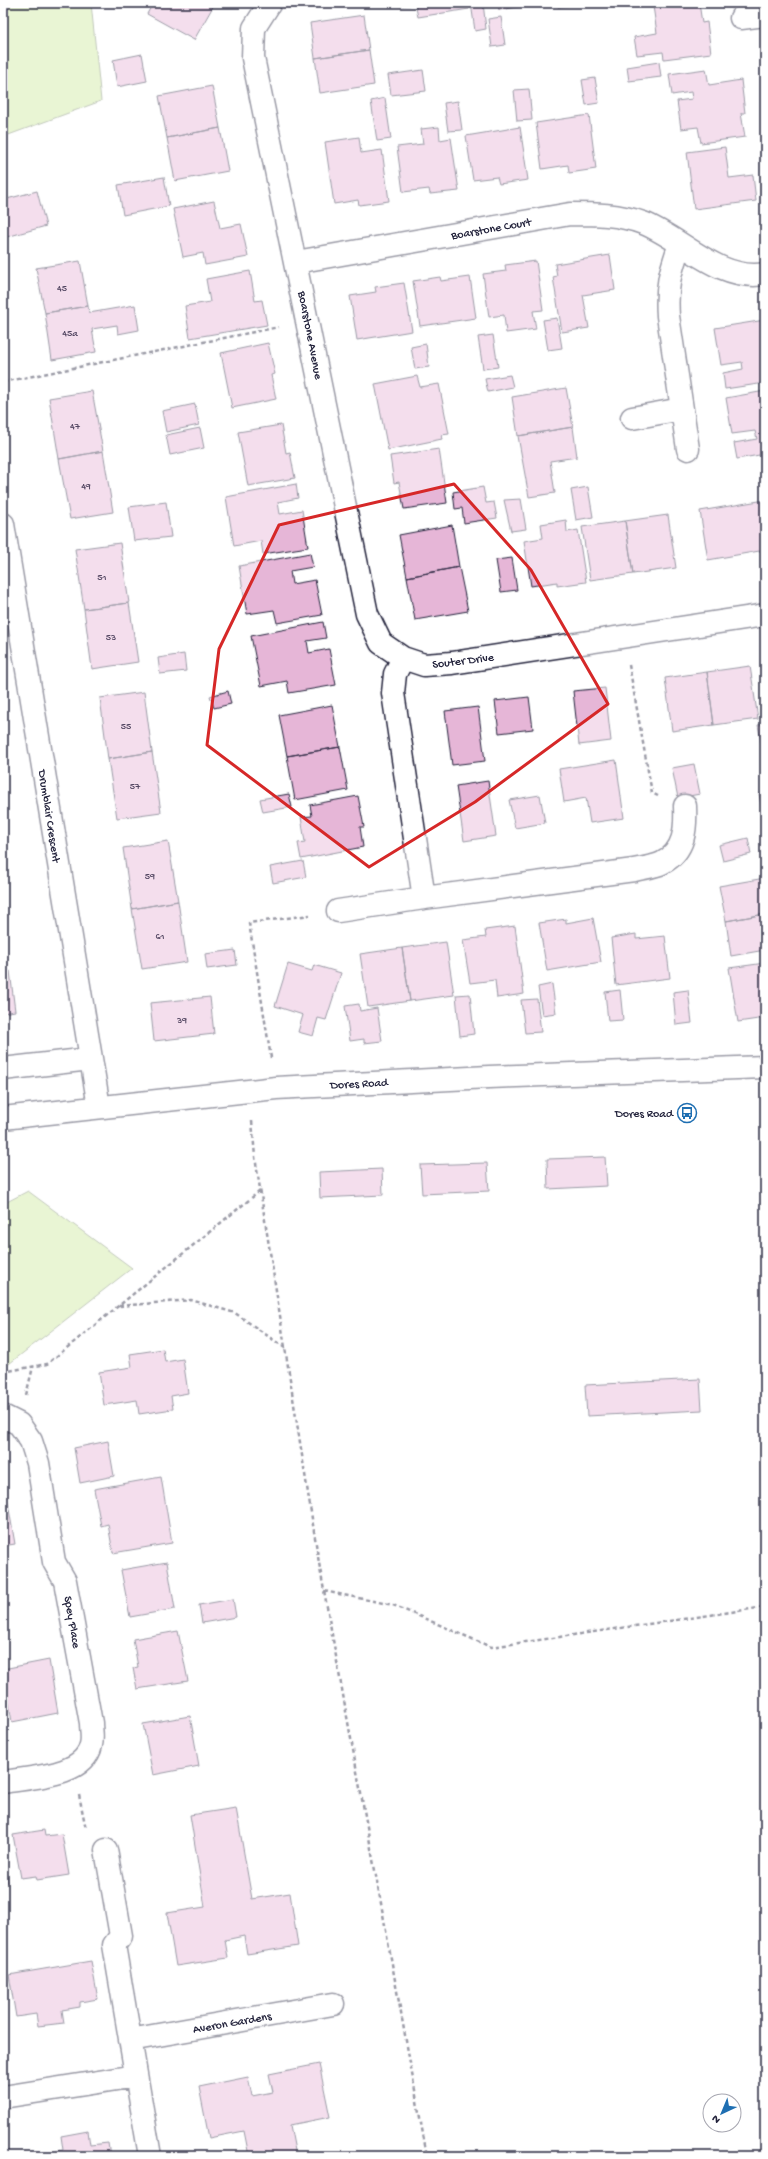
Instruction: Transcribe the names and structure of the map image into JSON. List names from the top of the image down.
{
  "streets": {
    "street": [
      "Boarstone Court",
      "Boarstone Avenue",
      "Souter Drive",
      "Drumblair Crescent",
      "Dores Road",
      "Spey Place",
      "Averon Gardens"
    ]
  },
  "crossings": [
    ["Boarstone Court", "Boarstone Avenue"],
    ["Boarstone Avenue", "Souter Drive"],
    ["Drumblair Crescent", "Dores Road"]
  ],
  "places": {
    "bus stop": ["Dores Road"]
  },
  "house_numbers": [
    "45",
    "45a",
    "47",
    "49",
    "51",
    "53",
    "55",
    "57",
    "59",
    "61",
    "39"
  ],
  "north": "bottom left"
}
